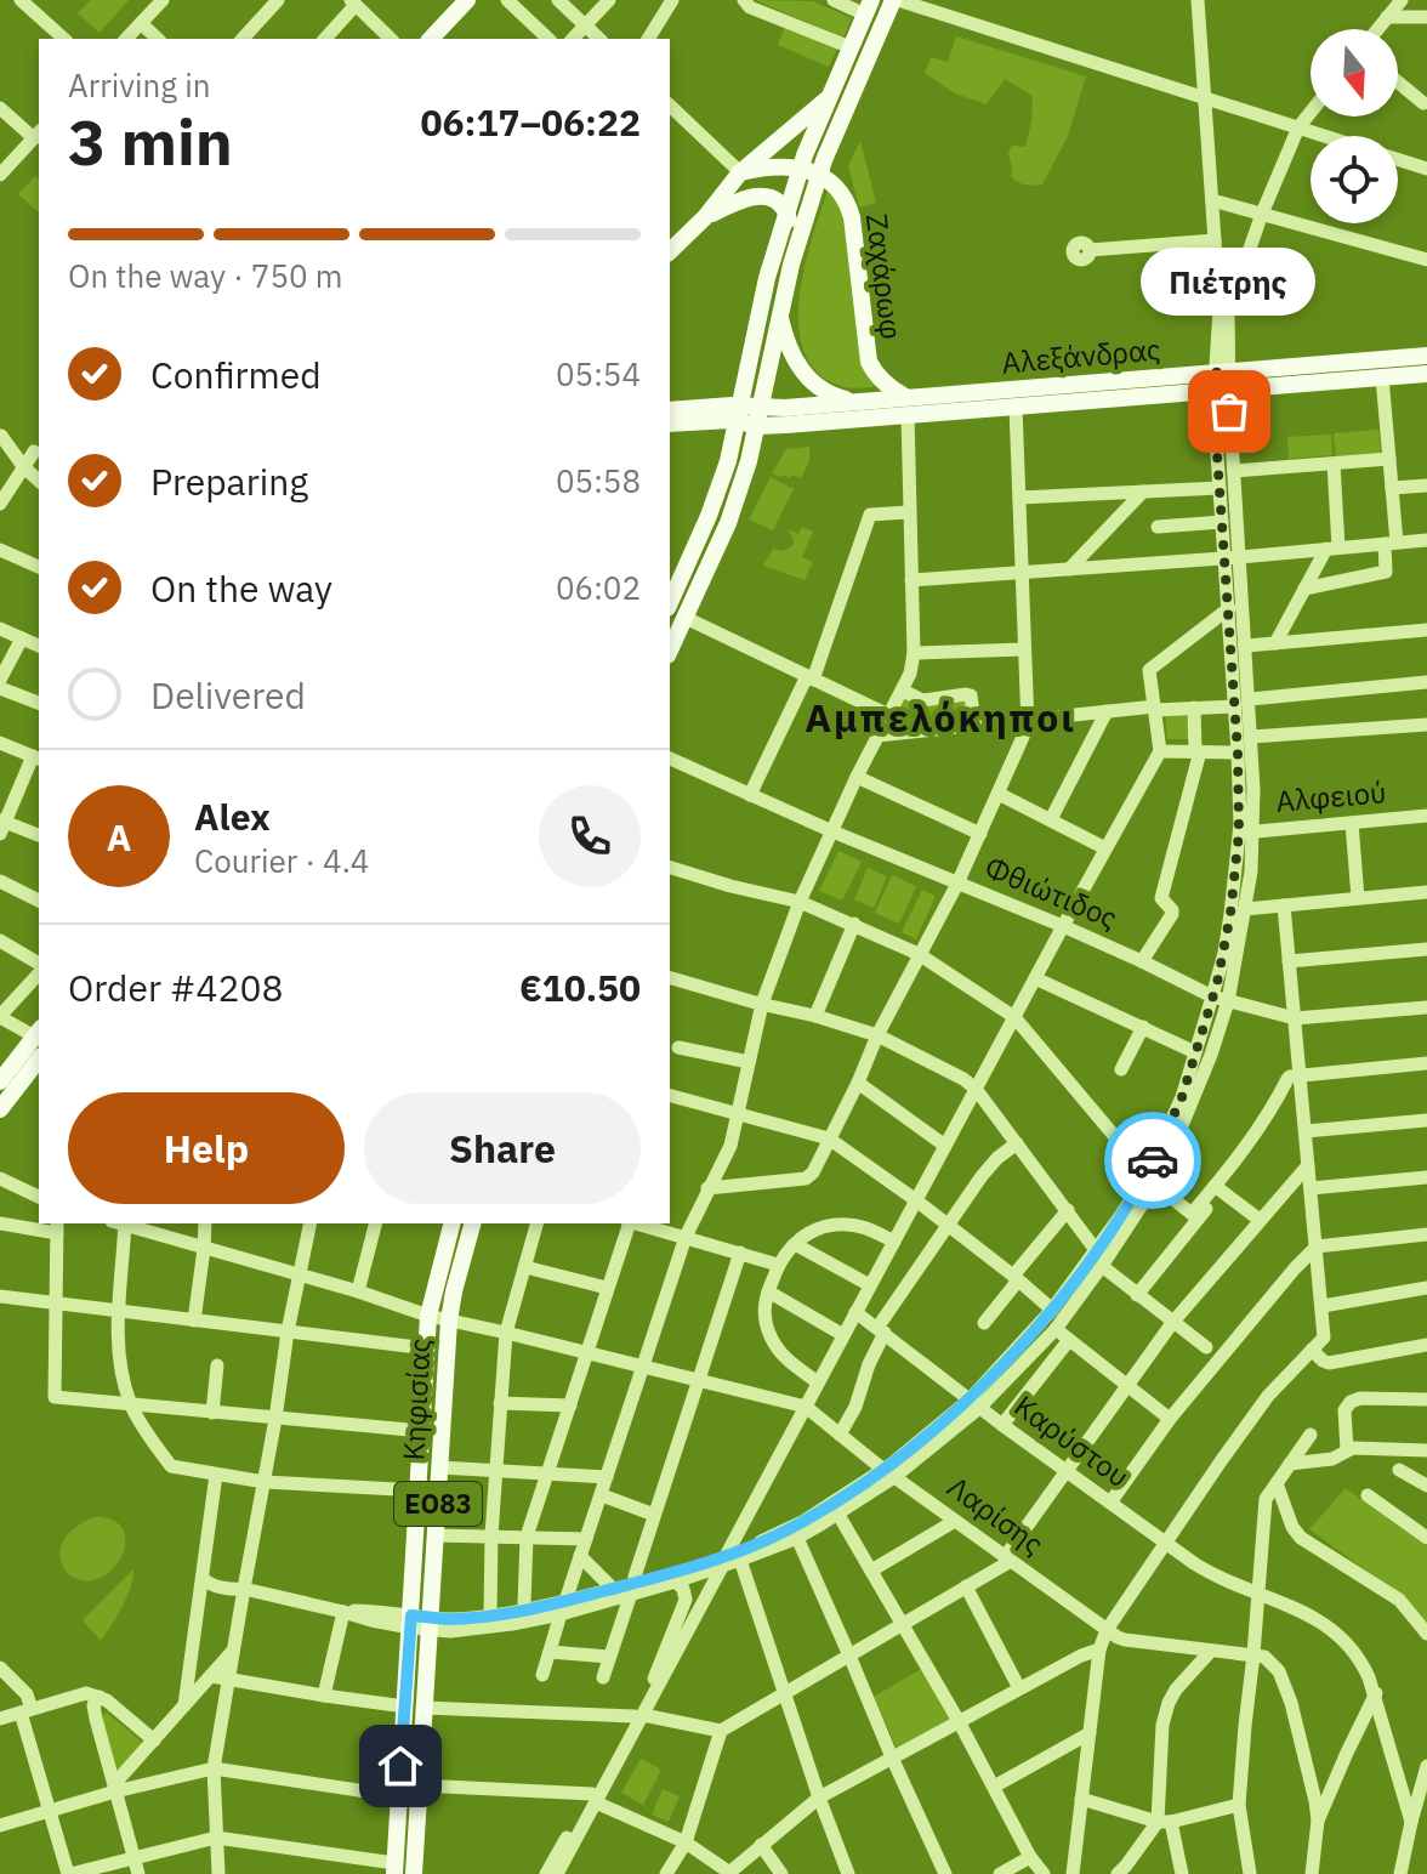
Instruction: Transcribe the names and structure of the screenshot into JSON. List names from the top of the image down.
{
  "streets": {
    "main road": [
      "Ζαχάρωφ",
      "Αλεξάνδρας",
      "Κηφισίας",
      "ΕΟ83"
    ],
    "street": [
      "Αλφειού",
      "Φθιώτιδος",
      "Καρύστου",
      "Λαρίσης"
    ]
  },
  "crossings": [
    ["Ζαχάρωφ", "Αλεξάνδρας"],
    ["Κηφισίας", "Λαρίσης"]
  ],
  "districts": ["Αμπελόκηποι"],
  "places": ["Πιέτρης"],
  "north": "bottom",
  "page": {
    "heading": ["3 min", "Arriving in", "06:17–06:22"],
    "panel": [
      "Alex",
      "Courier · 4.4",
      "Order #4208",
      "€10.50"
    ],
    "bar": "On the way · 750 m",
    "bubble": "Πιέτρης",
    "list": [
      ["Confirmed", "05:54"],
      ["Preparing", "05:58"],
      ["On the way", "06:02"],
      "Delivered"
    ],
    "round": "A",
    "buttons": ["Help", "Share"]
  }
}
